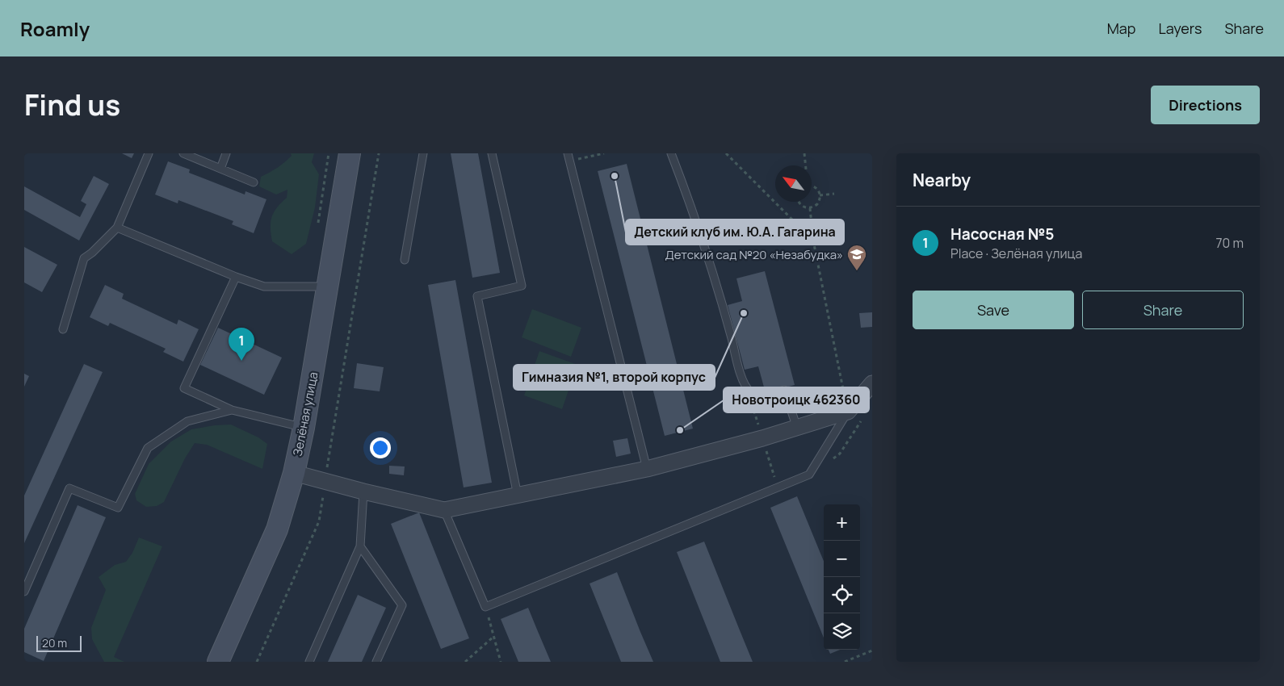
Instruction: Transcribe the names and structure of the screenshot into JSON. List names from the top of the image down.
{
  "streets": {
    "main road": ["Зелёная улица"]
  },
  "places": {
    "other": ["Детский клуб им. Ю.А. Гагарина", "Гимназия №1, второй корпус", "Новотроицк 462360"],
    "school or university": ["Детский сад №20 «Незабудка»"]
  },
  "scale_bar": "20 m",
  "north": "top left",
  "page": {
    "header": "Roamly",
    "nav": ["Map", "Layers", "Share"],
    "title": "Find us",
    "buttons": [
      "Directions",
      ["Save", "Share"]
    ],
    "heading": "Nearby",
    "list": [
      {
        "mark": "1",
        "name": "Насосная №5",
        "note": "Place · Зелёная улица",
        "value": "70 m"
      }
    ],
    "pins": "1",
    "map_buttons": ["+", "−"],
    "scale": "20 m"
  }
}
